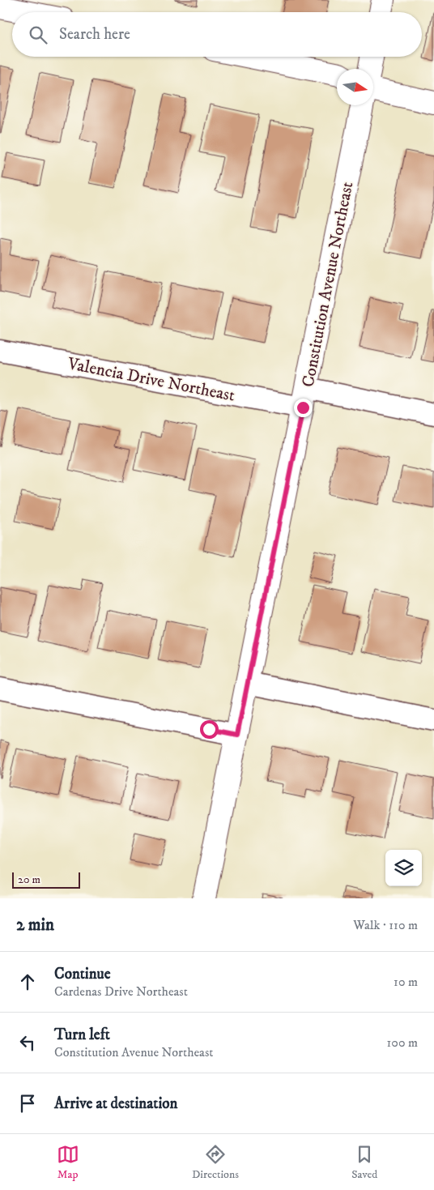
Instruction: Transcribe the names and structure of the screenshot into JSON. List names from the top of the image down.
{
  "streets": {
    "street": ["Constitution Avenue Northeast", "Valencia Drive Northeast"]
  },
  "crossings": [
    ["Constitution Avenue Northeast", "Valencia Drive Northeast"]
  ],
  "scale_bar": "20 m",
  "north": "right",
  "page": {
    "search": "Search here",
    "scale": "20 m",
    "heading": ["2 min", "Walk · 110 m"],
    "list": [
      ["Continue", "Cardenas Drive Northeast", "10 m"],
      ["Turn left", "Constitution Avenue Northeast", "100 m"],
      "Arrive at destination"
    ],
    "nav": ["Map", "Directions", "Saved"]
  }
}
